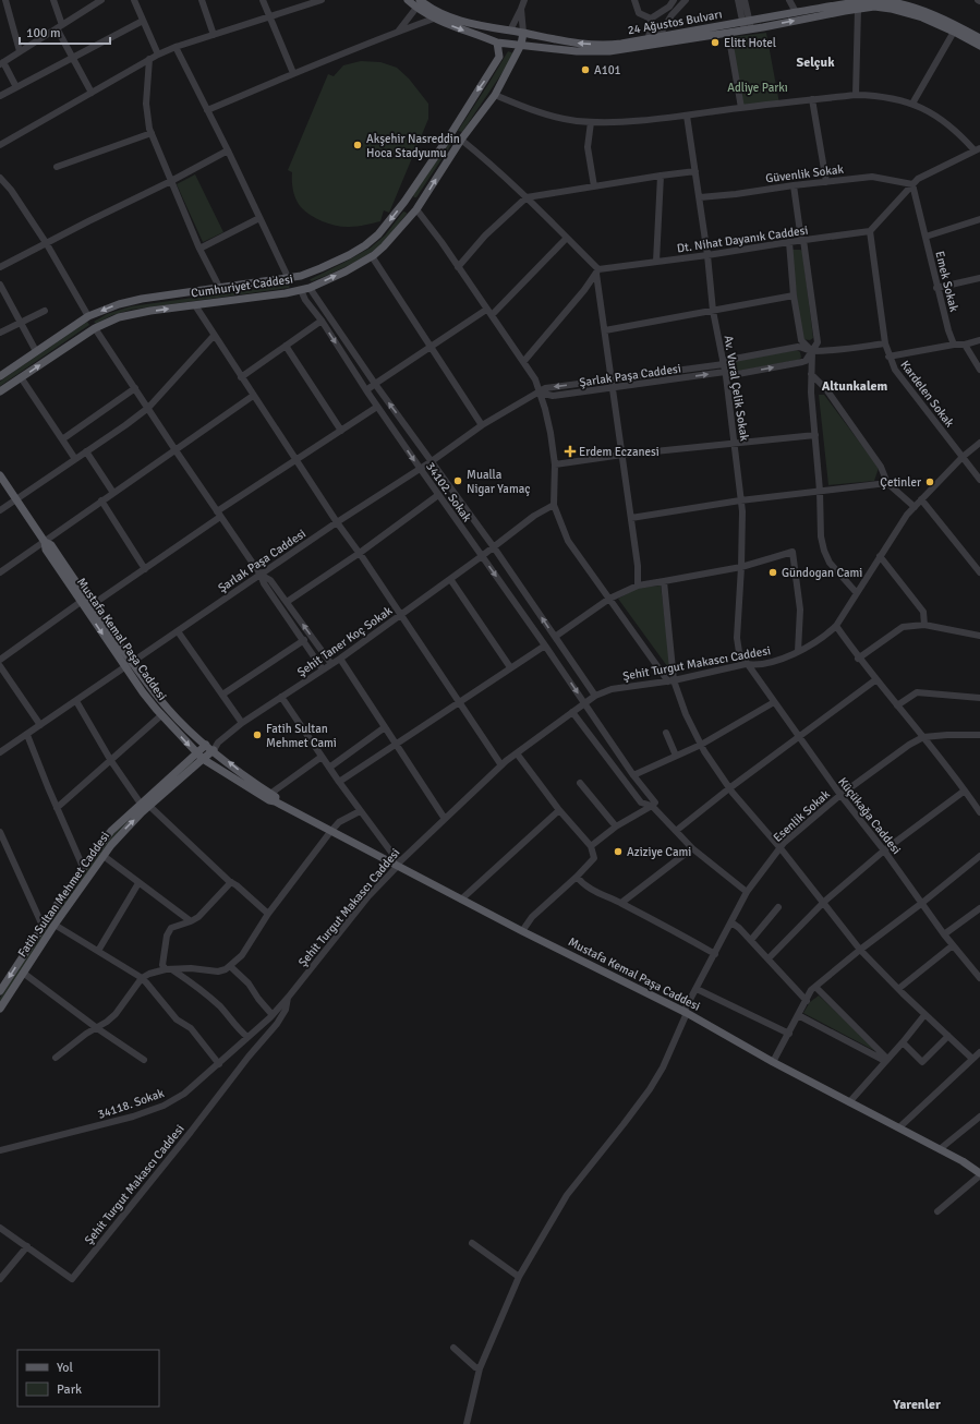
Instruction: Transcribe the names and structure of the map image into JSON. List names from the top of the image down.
{
  "streets": {
    "main road": [
      "24 Ağustos Bulvarı",
      "Cumhuriyet Caddesi",
      "Mustafa Kemal Paşa Caddesi",
      "Fatih Sultan Mehmet Caddesi"
    ],
    "street": [
      "Güvenlik Sokak",
      "Dt. Nihat Dayanık Caddesi",
      "Emek Sokak",
      "Şarlak Paşa Caddesi",
      "Av. Vural Çelik Sokak",
      "Kardelen Sokak",
      "34102. Sokak",
      "Şehit Taner Koç Sokak",
      "Şehit Turgut Makascı Caddesi",
      "Esenlik Sokak",
      "Küçükağa Caddesi",
      "34118. Sokak"
    ]
  },
  "crossings": [
    ["24 Ağustos Bulvarı", "Cumhuriyet Caddesi"],
    ["Güvenlik Sokak", "Emek Sokak"],
    ["Güvenlik Sokak", "Av. Vural Çelik Sokak"],
    ["Dt. Nihat Dayanık Caddesi", "Av. Vural Çelik Sokak"],
    ["Dt. Nihat Dayanık Caddesi", "Kardelen Sokak"],
    ["Cumhuriyet Caddesi", "34102. Sokak"],
    ["Şarlak Paşa Caddesi", "Av. Vural Çelik Sokak"],
    ["Şarlak Paşa Caddesi", "Kardelen Sokak"],
    ["Şarlak Paşa Caddesi", "34102. Sokak"],
    ["Şarlak Paşa Caddesi", "Mustafa Kemal Paşa Caddesi"],
    ["Av. Vural Çelik Sokak", "Şehit Turgut Makascı Caddesi"],
    ["Av. Vural Çelik Sokak", "Küçükağa Caddesi"],
    ["Kardelen Sokak", "Şehit Turgut Makascı Caddesi"],
    ["34102. Sokak", "Şehit Taner Koç Sokak"],
    ["34102. Sokak", "Şehit Turgut Makascı Caddesi"],
    ["Mustafa Kemal Paşa Caddesi", "Şehit Taner Koç Sokak"],
    ["Mustafa Kemal Paşa Caddesi", "Şehit Turgut Makascı Caddesi"],
    ["Mustafa Kemal Paşa Caddesi", "Esenlik Sokak"],
    ["Mustafa Kemal Paşa Caddesi", "Fatih Sultan Mehmet Caddesi"],
    ["Şehit Taner Koç Sokak", "Fatih Sultan Mehmet Caddesi"],
    ["Şehit Turgut Makascı Caddesi", "Küçükağa Caddesi"],
    ["Şehit Turgut Makascı Caddesi", "34118. Sokak"],
    ["Esenlik Sokak", "Küçükağa Caddesi"]
  ],
  "districts": ["Selçuk", "Altunkalem", "Yarenler"],
  "parks": ["Adliye Parkı"],
  "places": {
    "other": [
      "Elitt Hotel",
      "A101",
      "Akşehir Nasreddin Hoca Stadyumu",
      "Mualla Nigar Yamaç",
      "Çetinler",
      "Gündogan Cami",
      "Fatih Sultan Mehmet Cami",
      "Aziziye Cami"
    ],
    "health": ["Erdem Eczanesi"]
  },
  "legend": ["Yol", "Park"],
  "scale_bar": "100 m"
}
